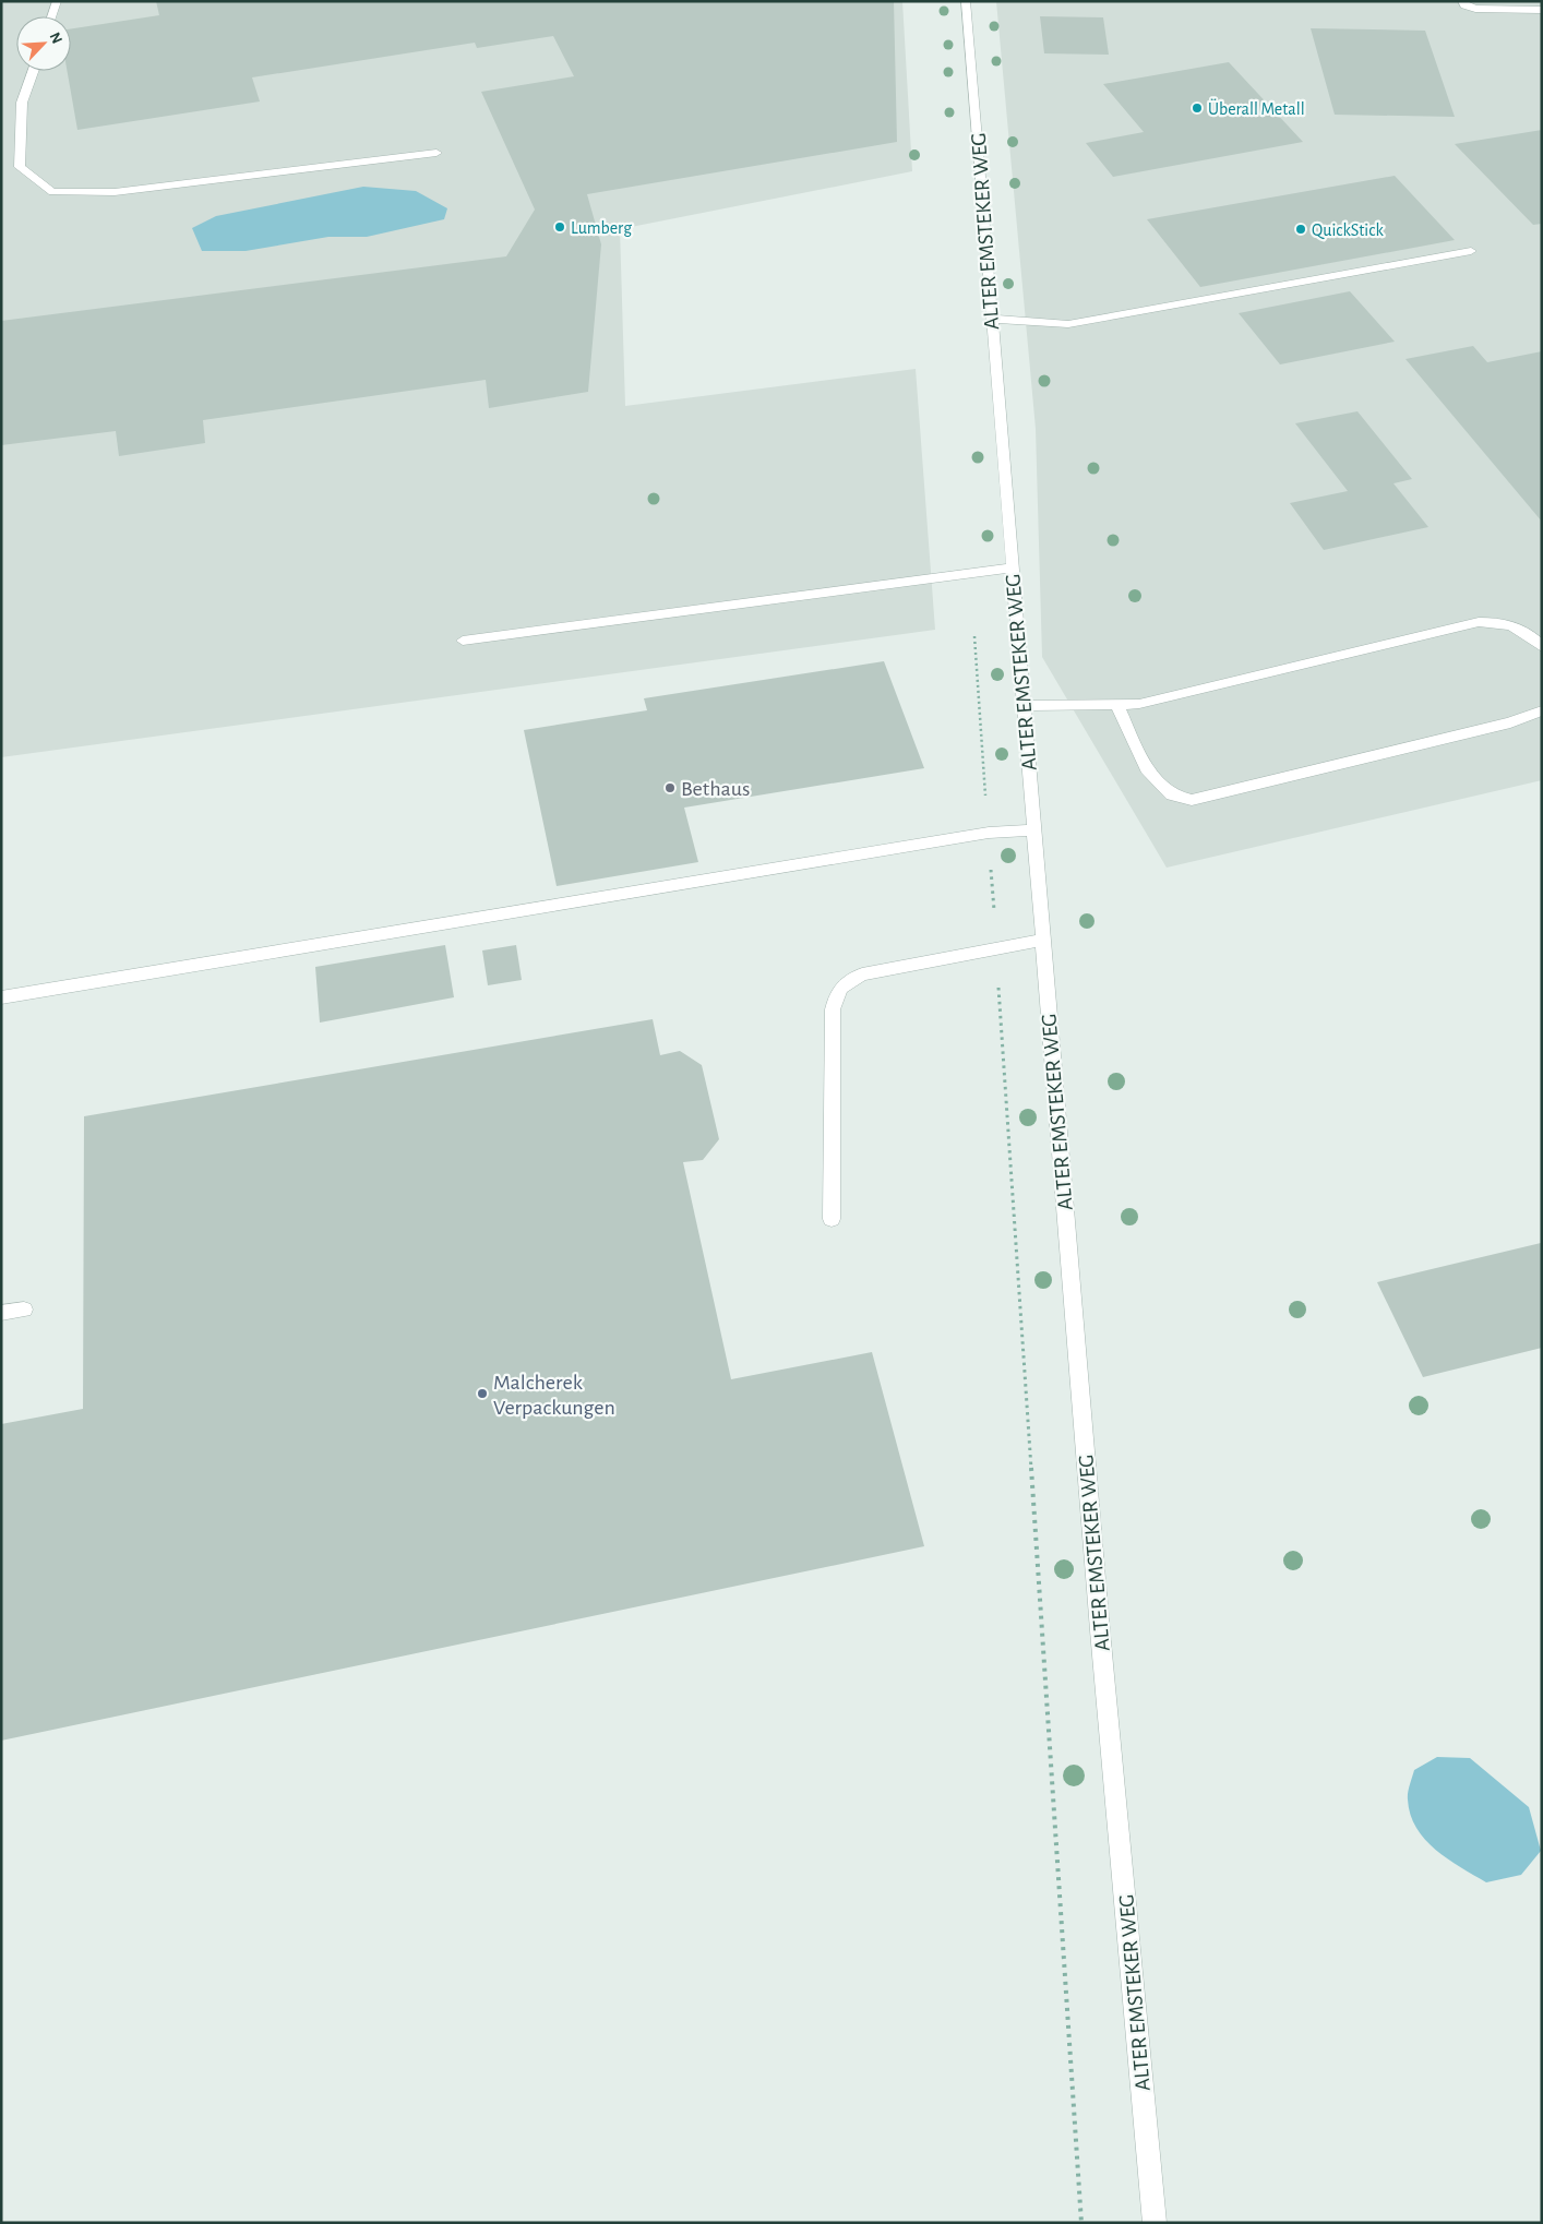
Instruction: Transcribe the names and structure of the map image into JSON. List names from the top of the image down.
{
  "streets": {
    "street": ["ALTER EMSTEKER WEG"]
  },
  "places": [
    "Überall Metall",
    "Lumberg",
    "QuickStick",
    "Bethaus",
    "Malcherek Verpackungen"
  ],
  "north": "top right"
}
